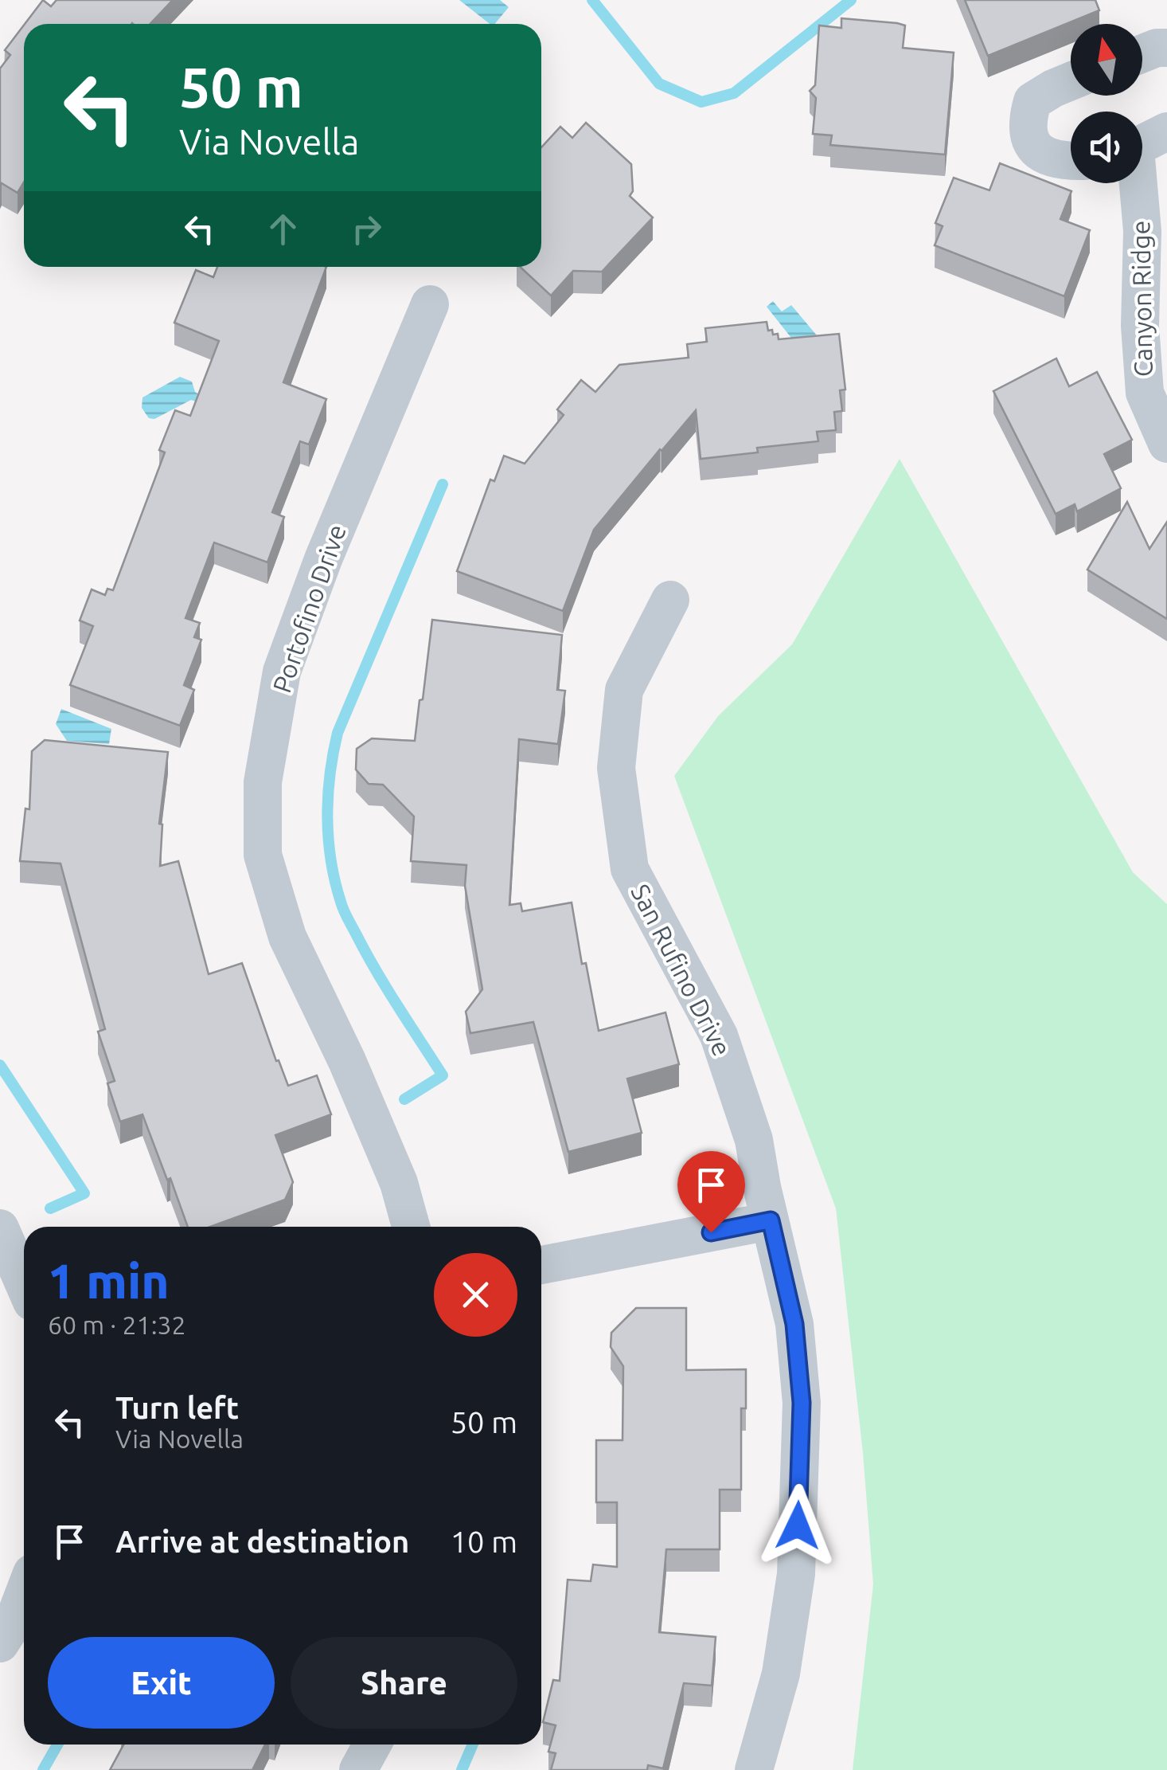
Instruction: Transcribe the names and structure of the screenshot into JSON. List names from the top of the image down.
{
  "streets": {
    "street": ["Canyon Ridge", "Portofino Drive", "San Rufino Drive"]
  },
  "north": "top",
  "page": {
    "turn": ["50 m", "Via Novella"],
    "heading": ["1 min", "60 m · 21:32"],
    "list": [
      {
        "name": "Turn left",
        "note": "Via Novella",
        "value": "50 m"
      },
      {
        "name": "Arrive at destination",
        "value": "10 m"
      }
    ],
    "buttons": ["Exit", "Share"]
  }
}
